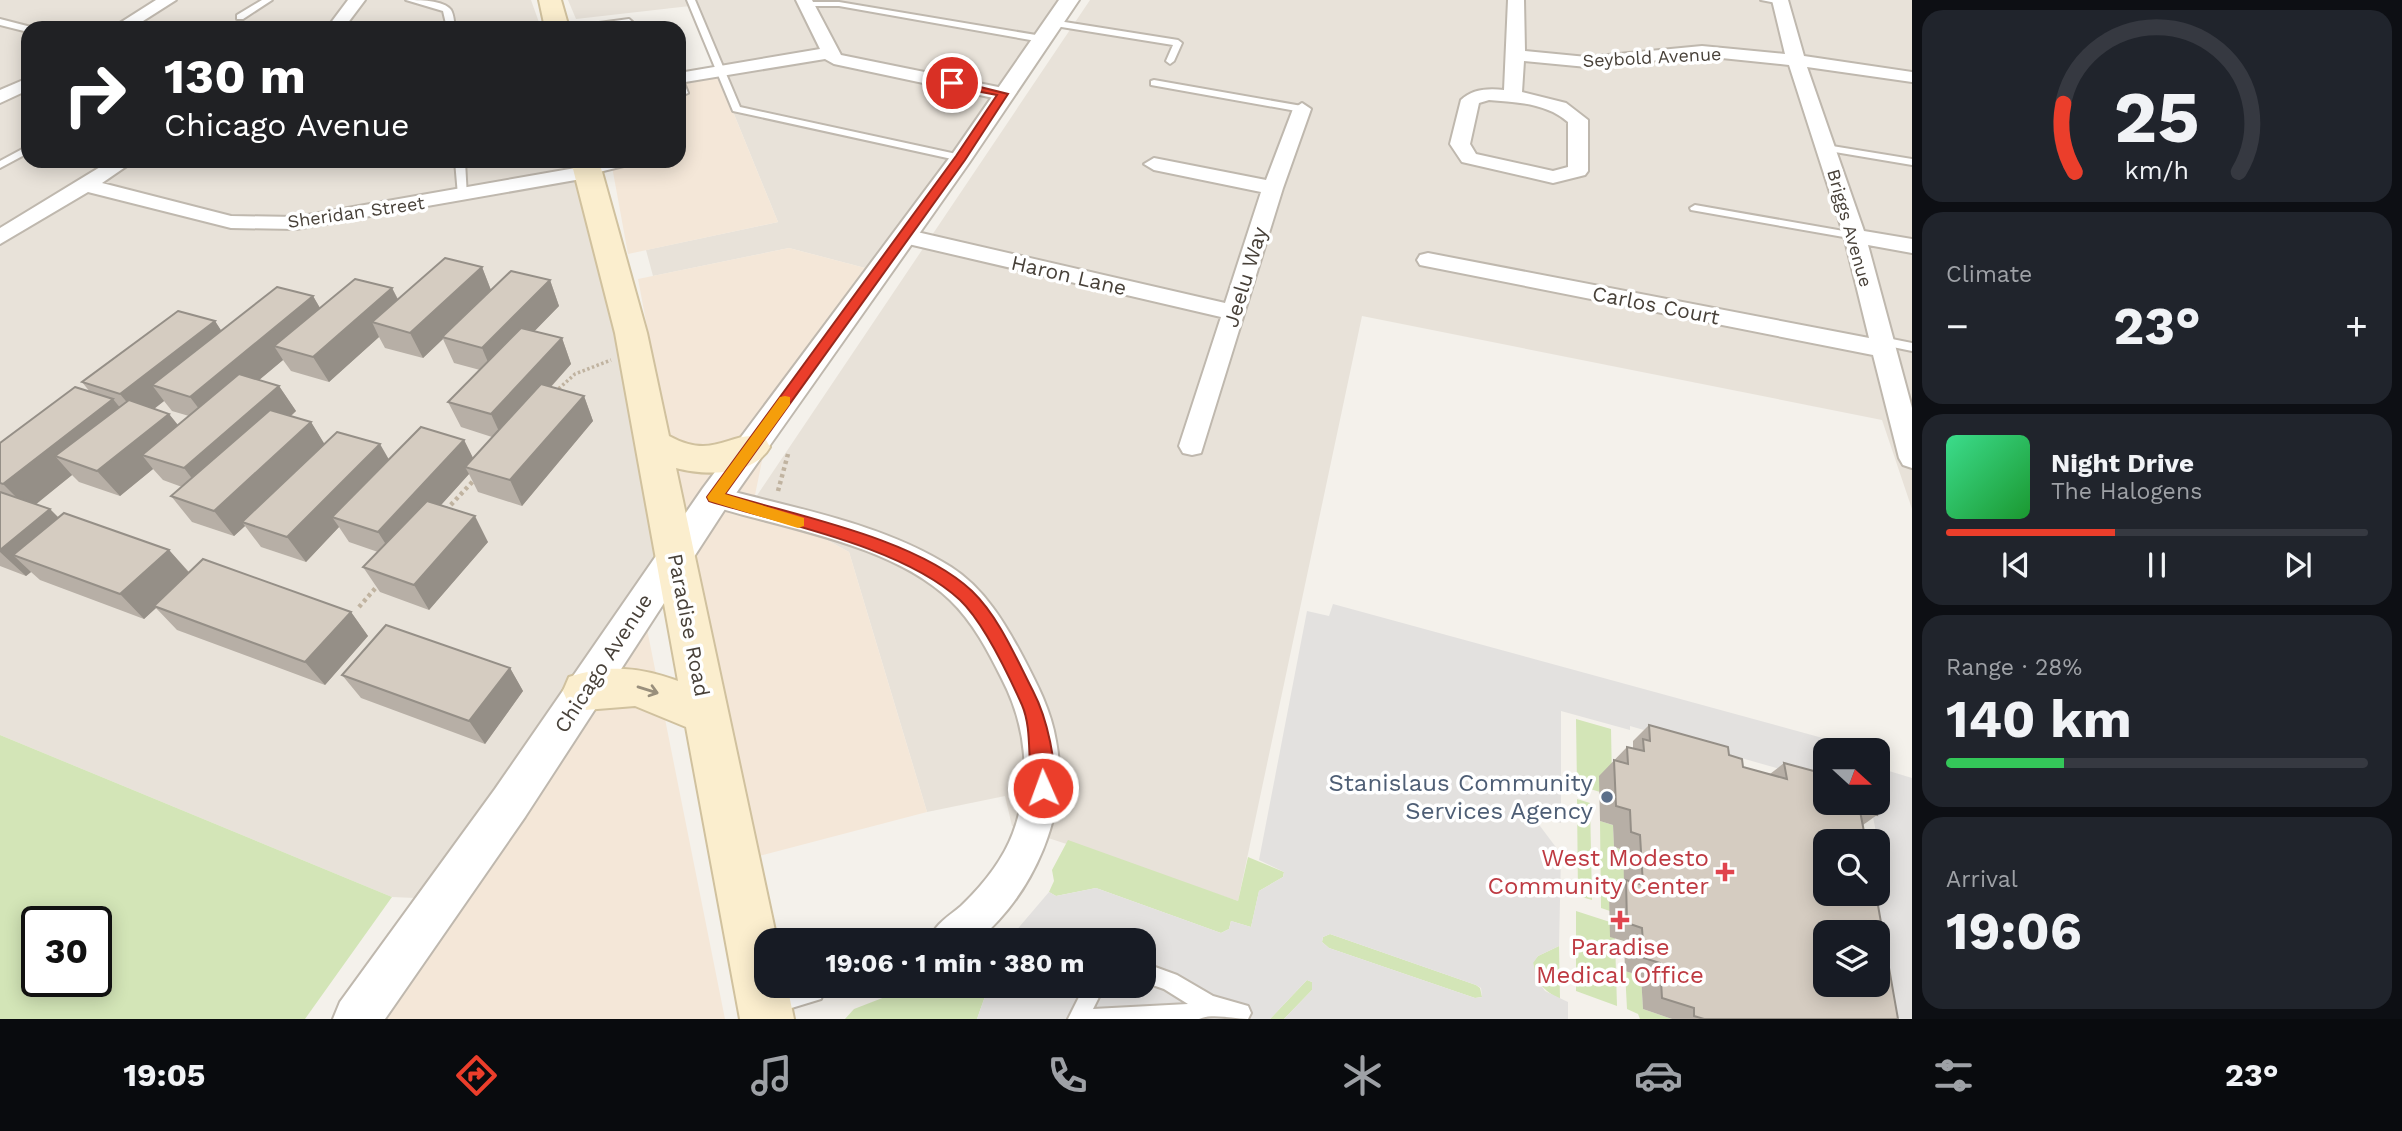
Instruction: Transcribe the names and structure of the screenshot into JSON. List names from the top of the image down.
{
  "streets": {
    "main road": ["Paradise Road"],
    "street": [
      "Seybold Avenue",
      "Sheridan Street",
      "Briggs Avenue",
      "Haron Lane",
      "Jeelu Way",
      "Carlos Court",
      "Chicago Avenue"
    ]
  },
  "crossings": [
    ["Seybold Avenue", "Briggs Avenue"],
    ["Briggs Avenue", "Carlos Court"],
    ["Haron Lane", "Jeelu Way"],
    ["Haron Lane", "Chicago Avenue"],
    ["Paradise Road", "Chicago Avenue"]
  ],
  "places": {
    "other": ["Stanislaus Community Services Agency"],
    "health": ["West Modesto Community Center", "Paradise Medical Office"]
  },
  "north": "right",
  "page": {
    "turn": ["130 m", "Chicago Avenue"],
    "tile": [
      "Climate",
      ["Range · 28%", "140 km"],
      ["Arrival", "19:06"]
    ],
    "heat": ["−", "23°", "+"],
    "song": ["Night Drive", "The Halogens"],
    "limit": "30",
    "trip": "19:06 · 1 min · 380 m",
    "tabs": ["19:05", "23°"],
    "gauge": ["25", "km/h"]
  }
}
